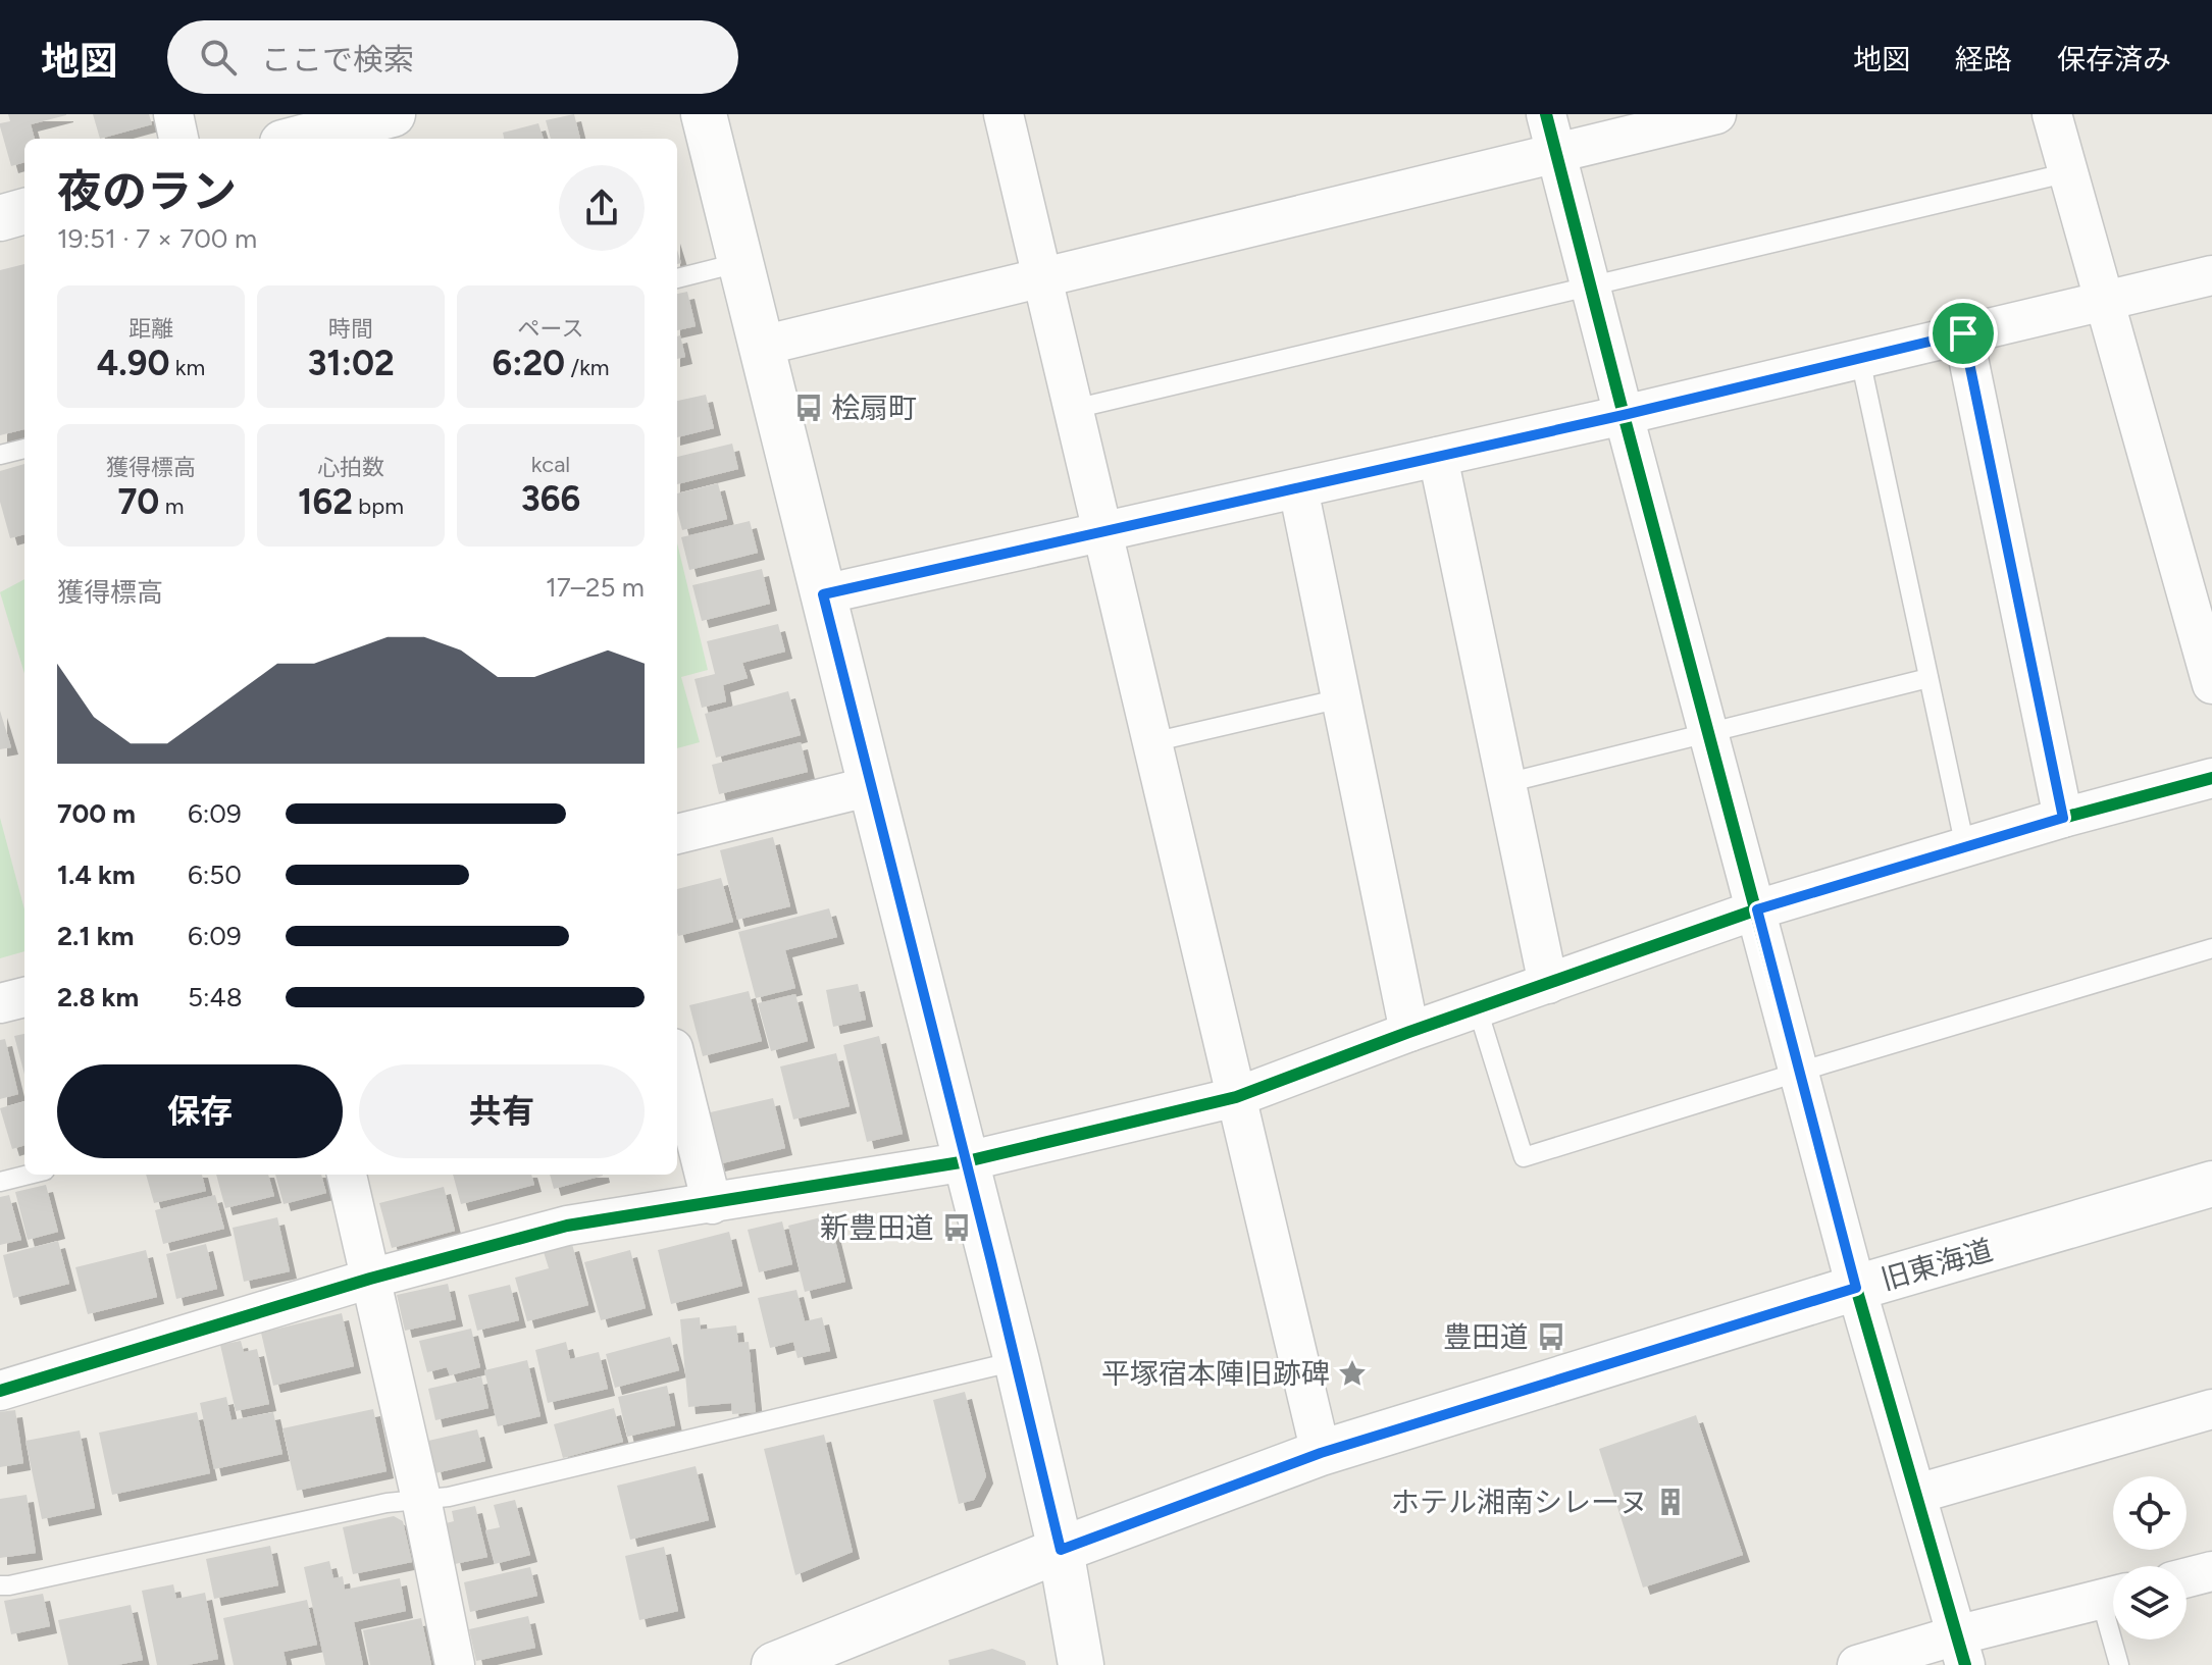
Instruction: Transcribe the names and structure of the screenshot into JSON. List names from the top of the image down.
{
  "streets": {
    "street": ["旧東海道"]
  },
  "places": {
    "bus stop": ["桧扇町", "新豊田道", "豊田道"],
    "place": ["平塚宿本陣旧跡碑"],
    "building": ["ホテル湘南シレーヌ"]
  },
  "page": {
    "header": "地図",
    "search": "ここで検索",
    "nav": ["地図", "経路", "保存済み"],
    "heading": ["夜のラン", "19:51 · 7 × 700 m"],
    "stats": [
      ["距離", "4.90 km"],
      ["時間", "31:02"],
      ["ペース", "6:20 /km"],
      ["獲得標高", "70 m"],
      ["心拍数", "162 bpm"],
      ["kcal", "366"]
    ],
    "chart": ["獲得標高", "17–25 m"],
    "list": [
      {
        "name": "700 m",
        "note": "6:09"
      },
      {
        "name": "1.4 km",
        "note": "6:50"
      },
      {
        "name": "2.1 km",
        "note": "6:09"
      },
      {
        "name": "2.8 km",
        "note": "5:48"
      }
    ],
    "buttons": ["保存", "共有"]
  }
}
